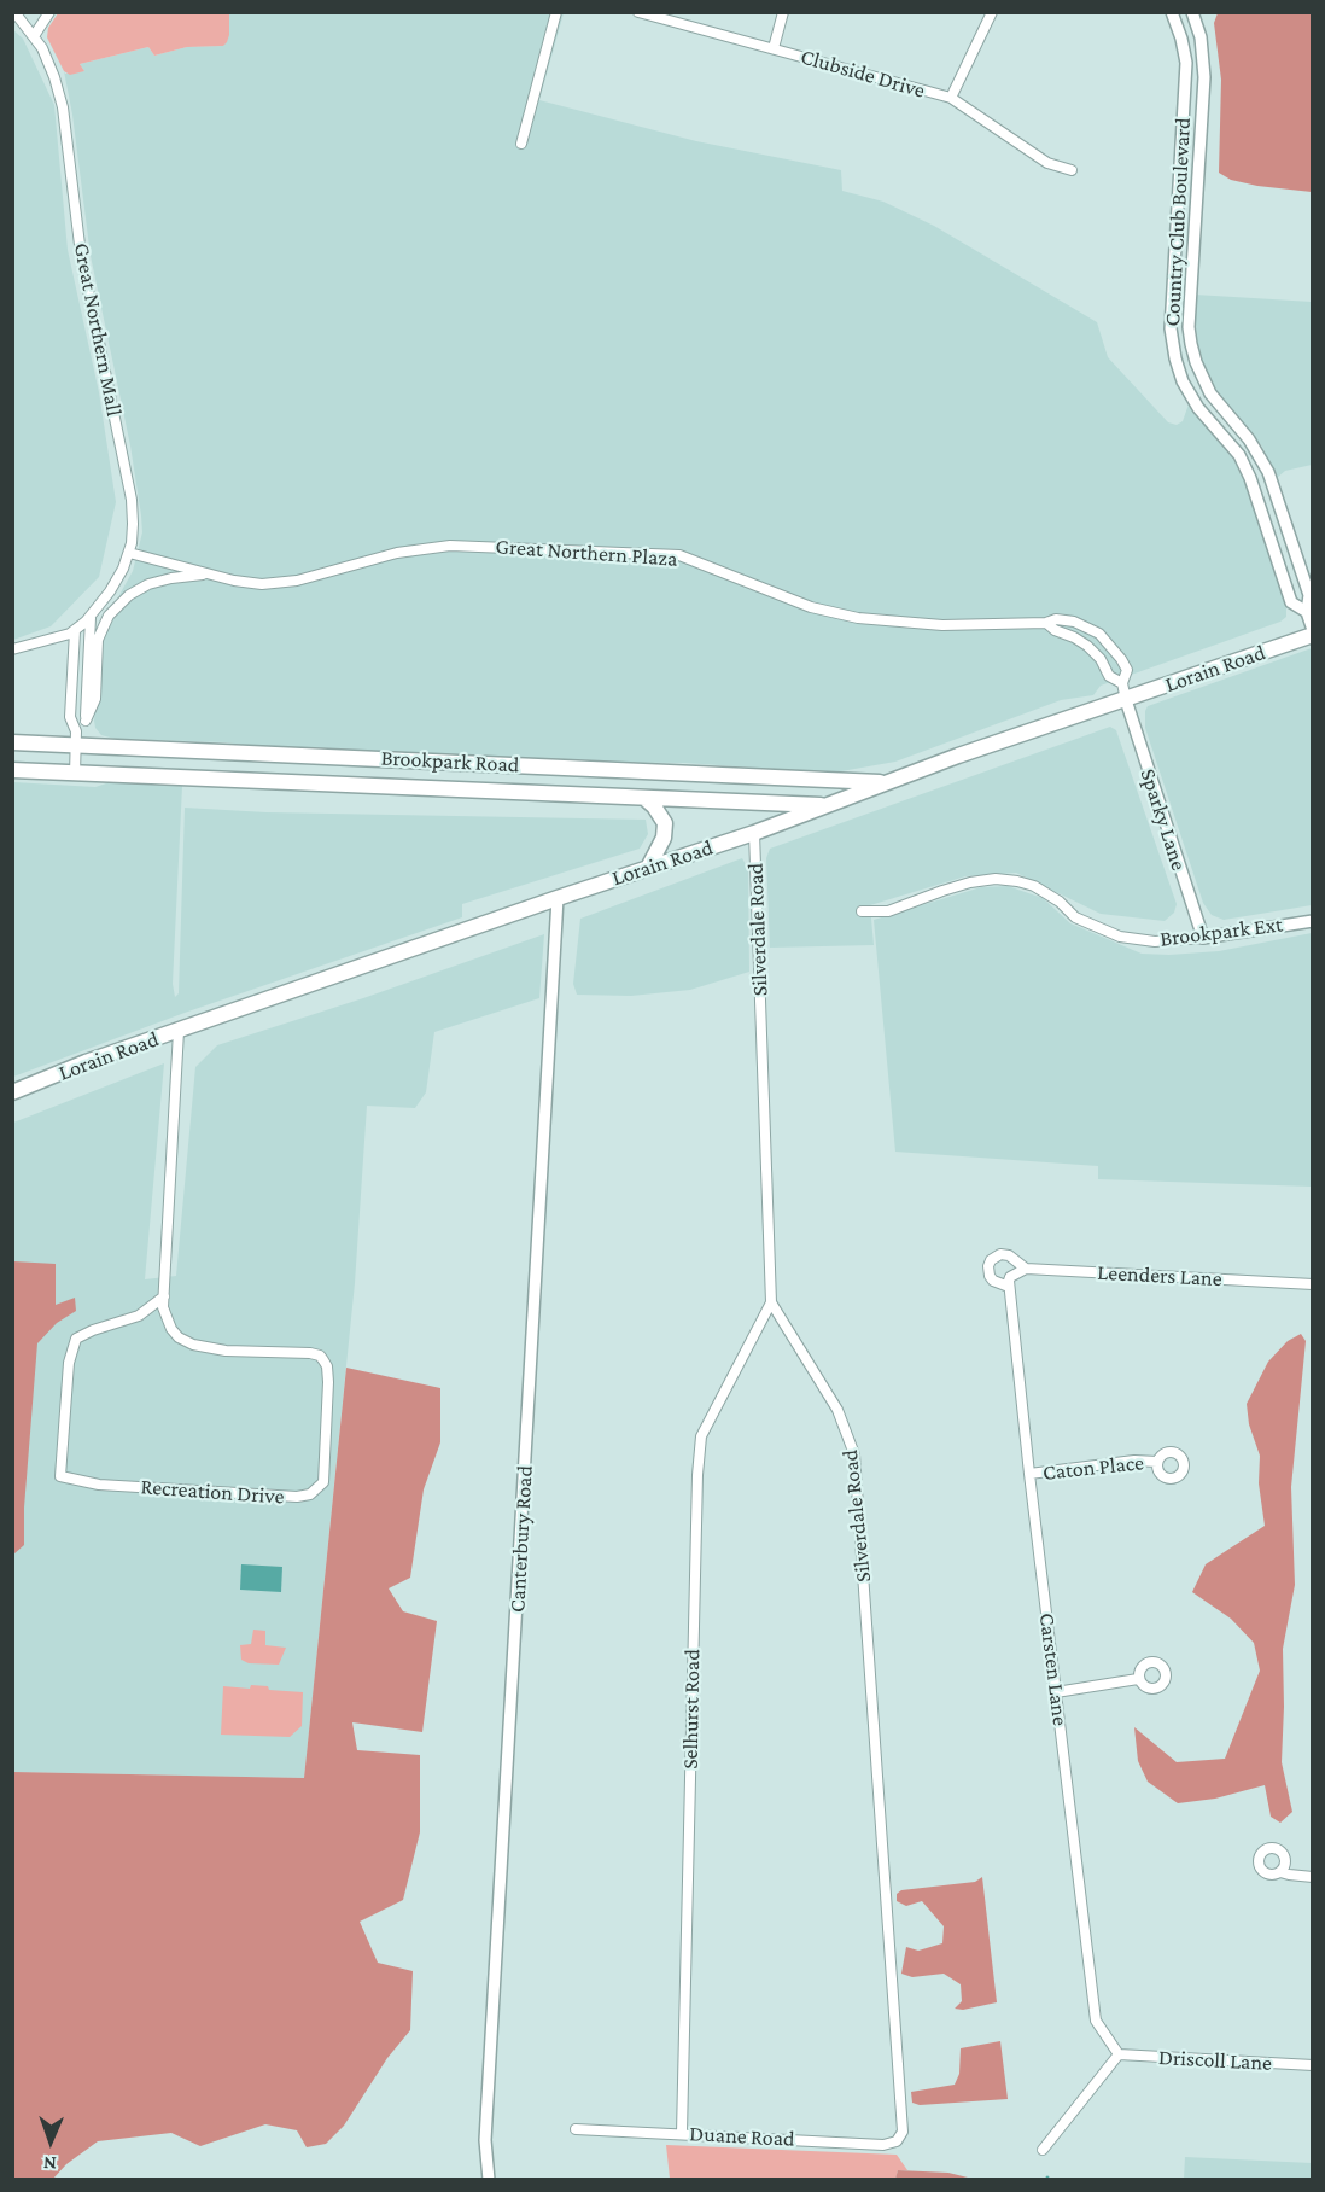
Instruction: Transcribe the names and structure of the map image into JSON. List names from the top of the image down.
{
  "streets": {
    "main road": ["Lorain Road", "Brookpark Road"],
    "street": [
      "Clubside Drive",
      "Country Club Boulevard",
      "Great Northern Mall",
      "Great Northern Plaza",
      "Sparky Lane",
      "Silverdale Road",
      "Brookpark Ext",
      "Leenders Lane",
      "Caton Place",
      "Recreation Drive",
      "Canterbury Road",
      "Carsten Lane",
      "Selhurst Road",
      "Driscoll Lane",
      "Duane Road"
    ]
  },
  "crossings": [
    ["Country Club Boulevard", "Lorain Road"],
    ["Great Northern Mall", "Great Northern Plaza"],
    ["Great Northern Plaza", "Lorain Road"],
    ["Great Northern Plaza", "Sparky Lane"],
    ["Lorain Road", "Brookpark Road"],
    ["Lorain Road", "Sparky Lane"],
    ["Lorain Road", "Silverdale Road"],
    ["Lorain Road", "Recreation Drive"],
    ["Lorain Road", "Canterbury Road"],
    ["Sparky Lane", "Brookpark Ext"],
    ["Silverdale Road", "Selhurst Road"],
    ["Silverdale Road", "Duane Road"],
    ["Leenders Lane", "Carsten Lane"],
    ["Caton Place", "Carsten Lane"],
    ["Carsten Lane", "Driscoll Lane"],
    ["Selhurst Road", "Duane Road"]
  ],
  "north": "bottom"
}
